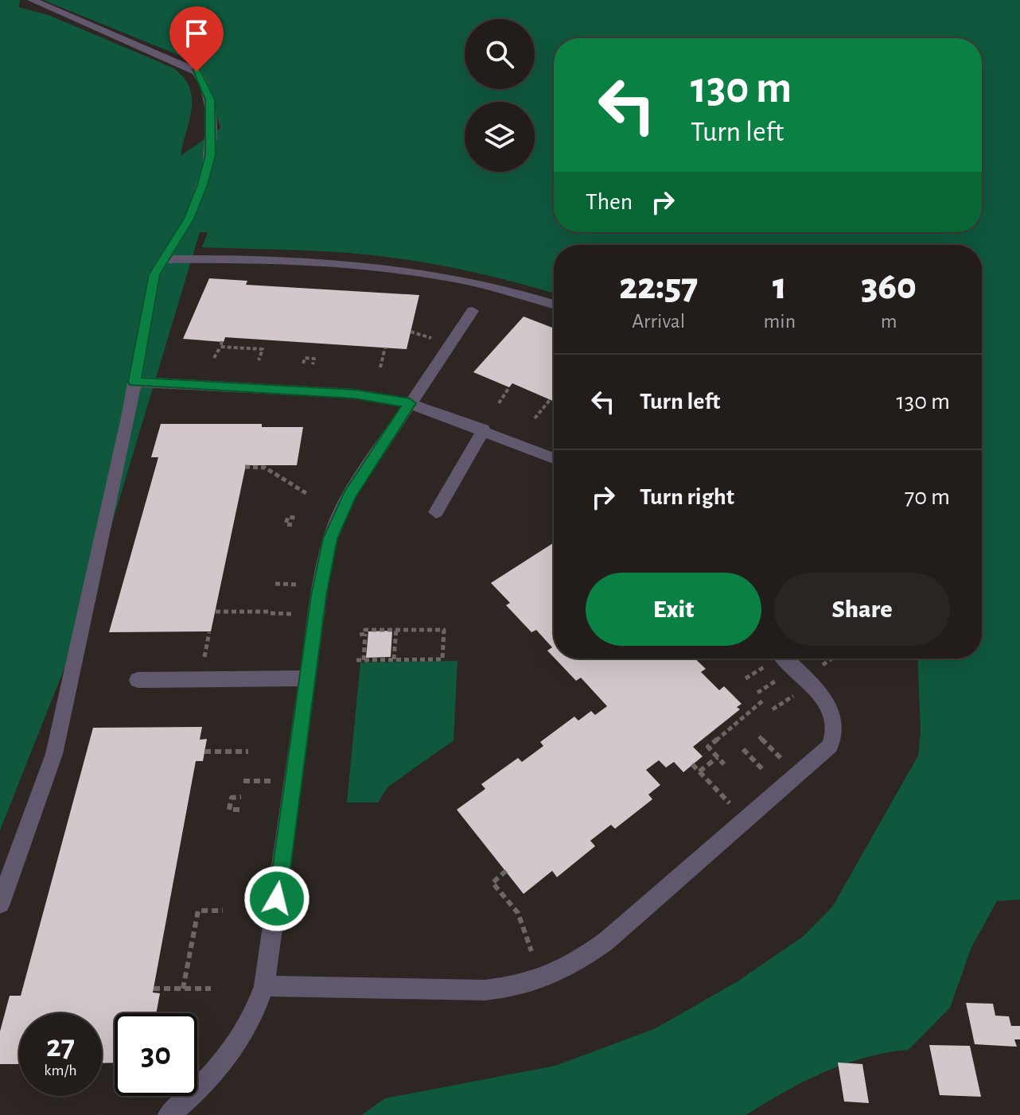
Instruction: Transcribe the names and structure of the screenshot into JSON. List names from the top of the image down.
{
  "page": {
    "turn": ["130 m", "Turn left"],
    "then": "Then",
    "eta": [
      "22:57",
      "Arrival",
      "1",
      "min",
      "360",
      "m"
    ],
    "list": [
      {
        "name": "Turn left",
        "value": "130 m"
      },
      {
        "name": "Turn right",
        "value": "70 m"
      }
    ],
    "buttons": ["Exit", "Share"],
    "speed": "27 km/h",
    "limit": "30"
  }
}
